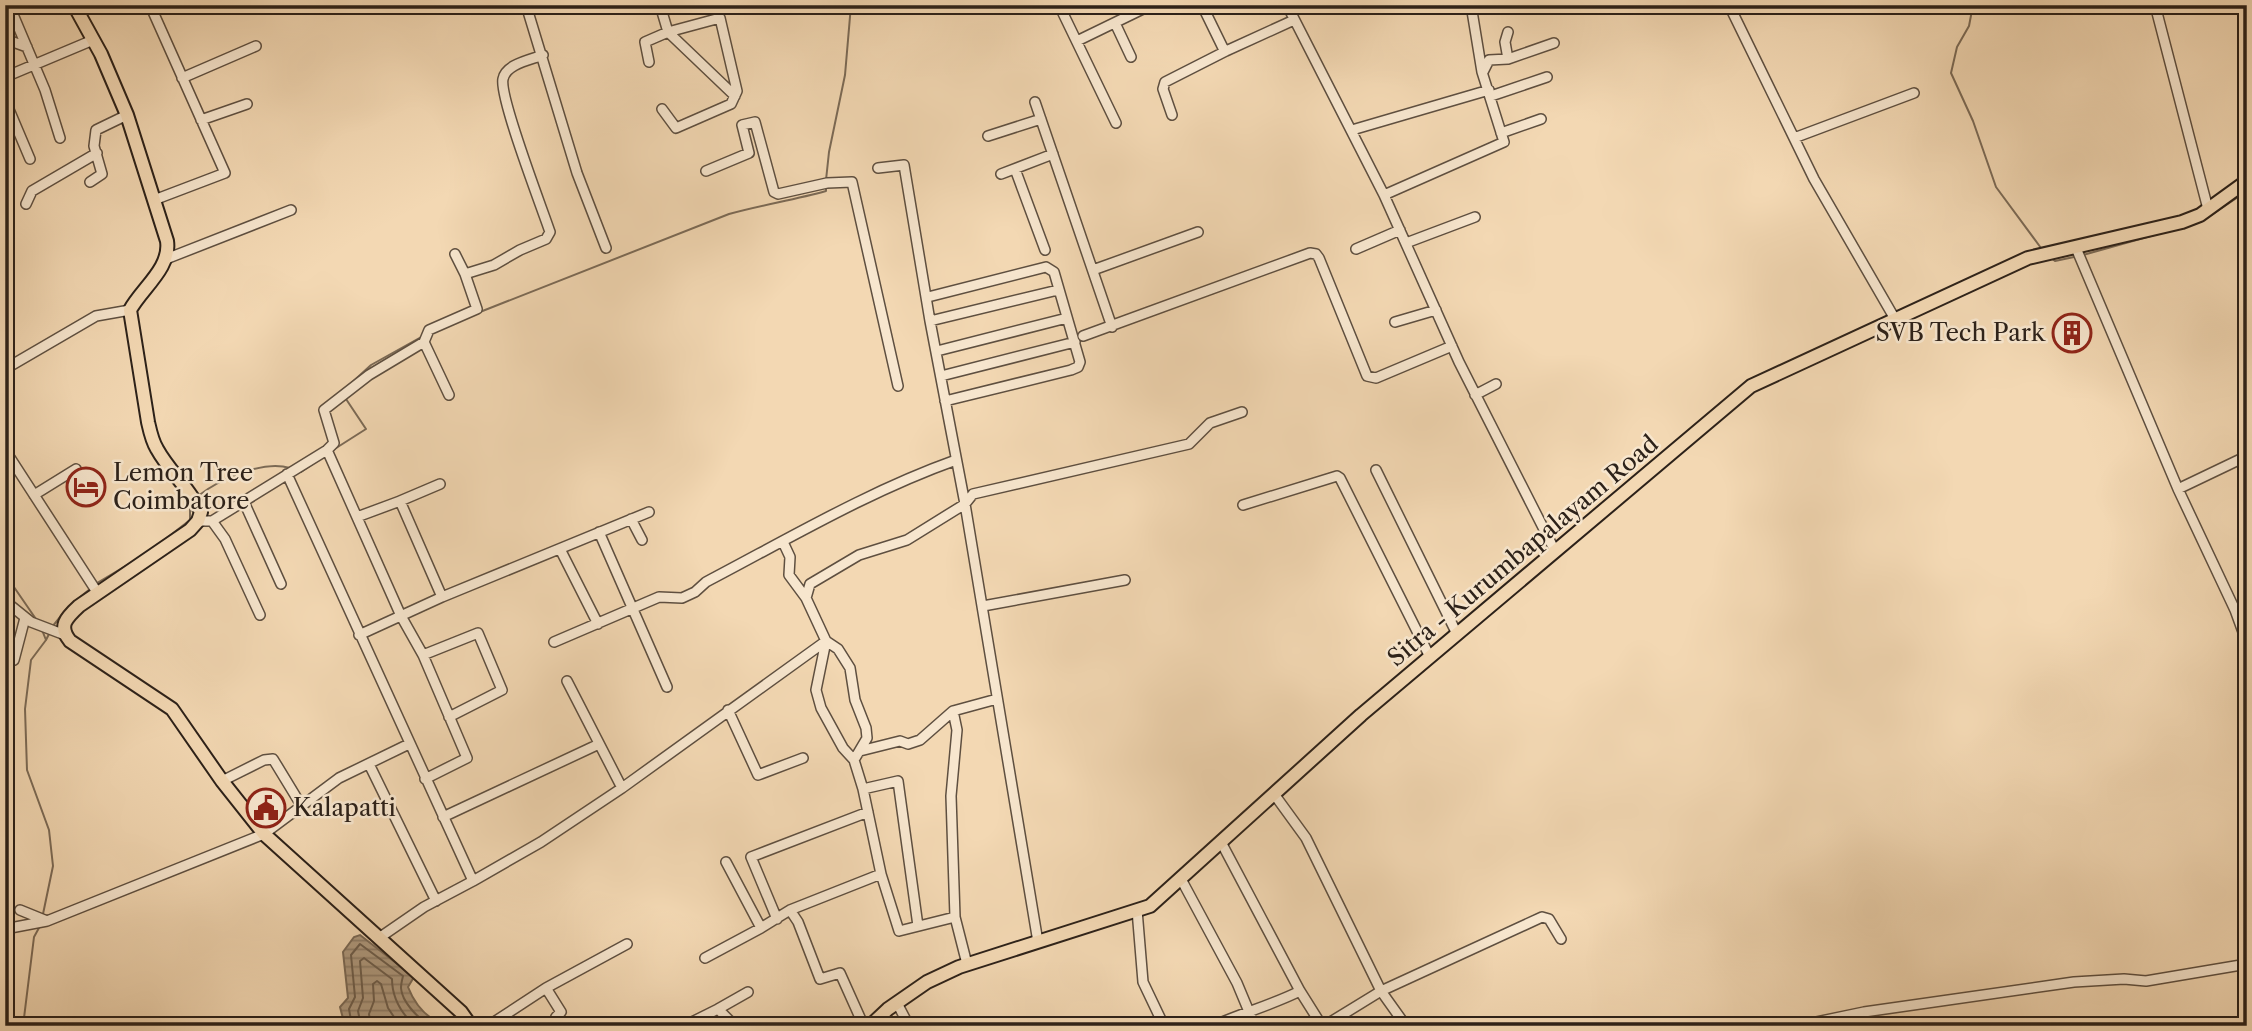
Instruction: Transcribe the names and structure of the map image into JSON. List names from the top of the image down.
{
  "streets": {
    "main road": ["Sitra - Kurumbapalayam Road"]
  },
  "places": {
    "building": ["SVB Tech Park"],
    "hotel": ["Lemon Tree Coimbatore"],
    "public building": ["Kalapatti"]
  }
}
